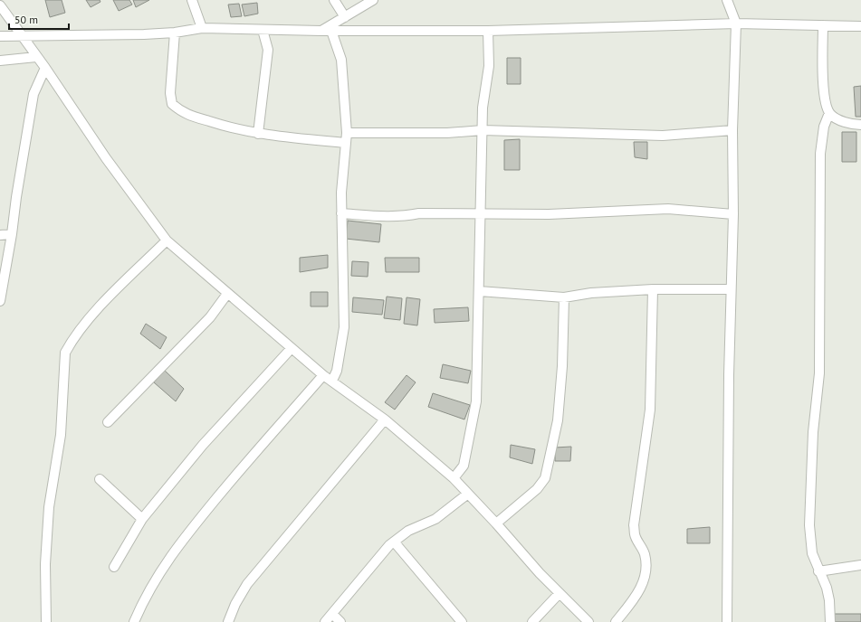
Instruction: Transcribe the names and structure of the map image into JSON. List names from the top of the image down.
{
  "scale_bar": "50 m"
}
